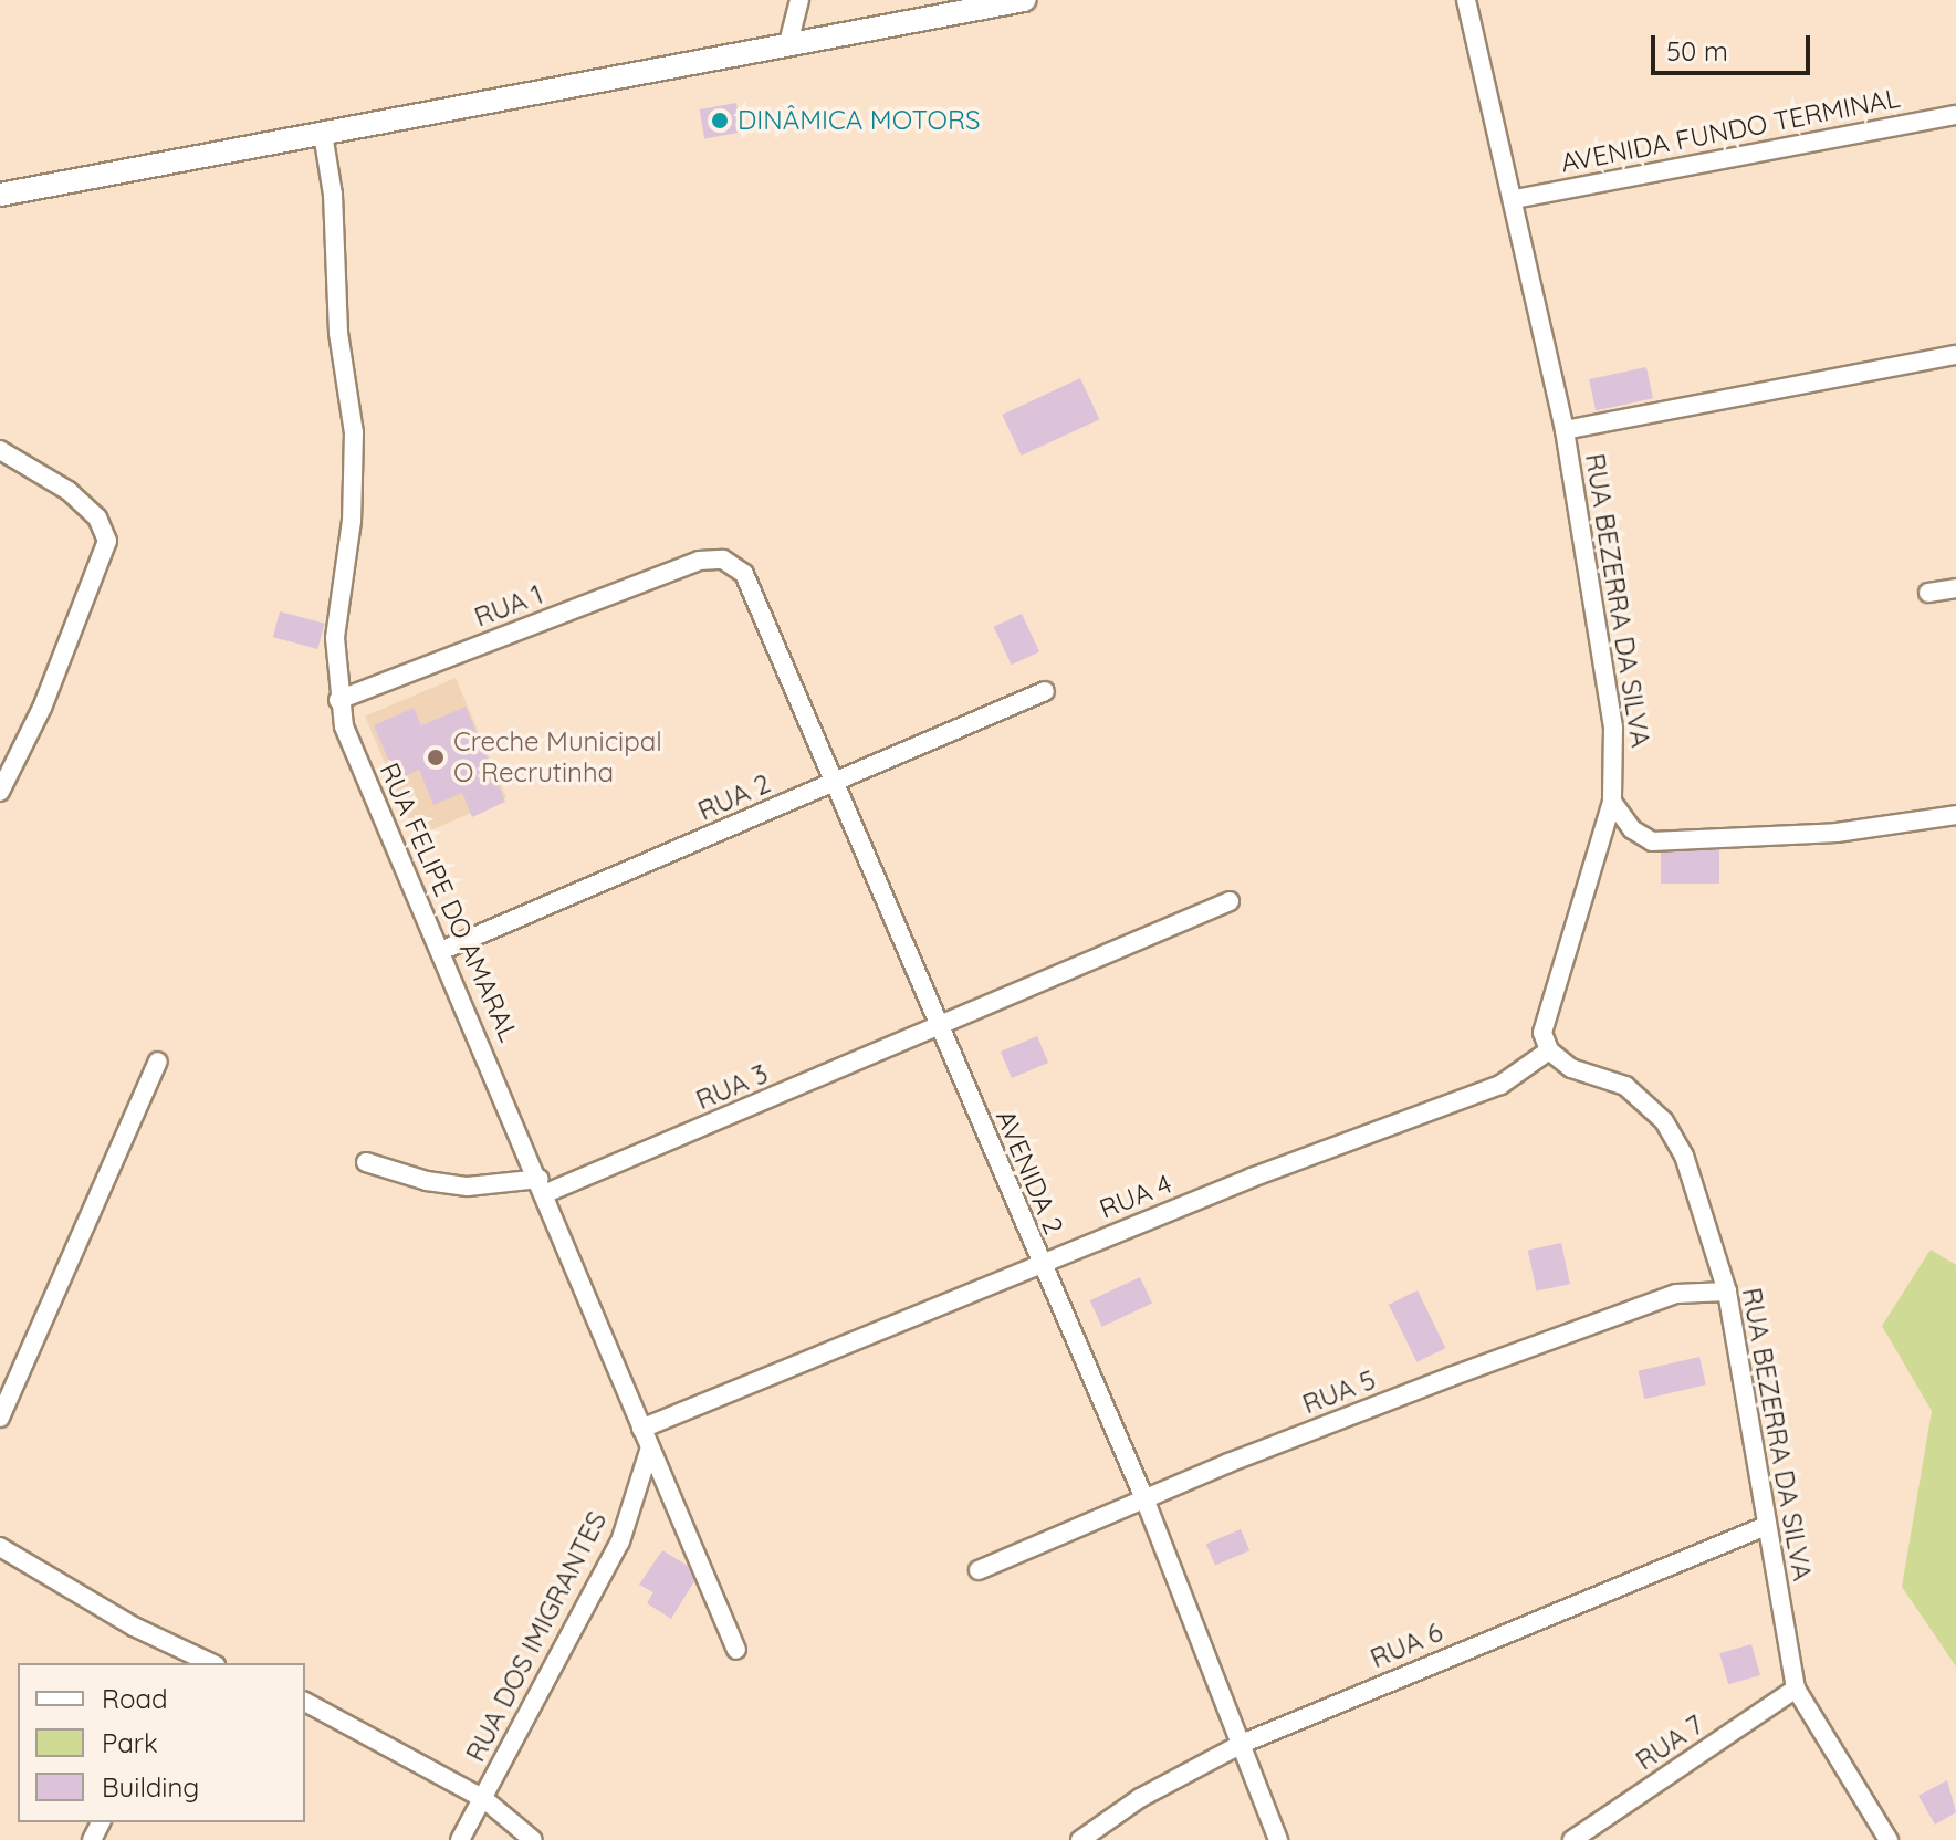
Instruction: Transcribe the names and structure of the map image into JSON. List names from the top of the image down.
{
  "streets": {
    "street": [
      "AVENIDA FUNDO TERMINAL",
      "RUA BEZERRA DA SILVA",
      "RUA 1",
      "RUA 2",
      "RUA FELIPE DO AMARAL",
      "RUA 3",
      "AVENIDA 2",
      "RUA 4",
      "RUA 5",
      "RUA DOS IMIGRANTES",
      "RUA 6",
      "RUA 7"
    ]
  },
  "crossings": [
    ["AVENIDA FUNDO TERMINAL", "RUA BEZERRA DA SILVA"],
    ["RUA BEZERRA DA SILVA", "RUA 4"],
    ["RUA BEZERRA DA SILVA", "RUA 5"],
    ["RUA BEZERRA DA SILVA", "RUA 6"],
    ["RUA BEZERRA DA SILVA", "RUA 7"],
    ["RUA 1", "RUA FELIPE DO AMARAL"],
    ["RUA 1", "AVENIDA 2"],
    ["RUA 2", "RUA FELIPE DO AMARAL"],
    ["RUA 2", "AVENIDA 2"],
    ["RUA FELIPE DO AMARAL", "RUA 3"],
    ["RUA FELIPE DO AMARAL", "RUA 4"],
    ["RUA FELIPE DO AMARAL", "RUA DOS IMIGRANTES"],
    ["RUA 3", "AVENIDA 2"],
    ["AVENIDA 2", "RUA 4"],
    ["AVENIDA 2", "RUA 5"],
    ["AVENIDA 2", "RUA 6"]
  ],
  "places": ["DINÂMICA MOTORS", "Creche Municipal O Recrutinha"],
  "legend": ["Road", "Park", "Building"],
  "scale_bar": "50 m"
}
